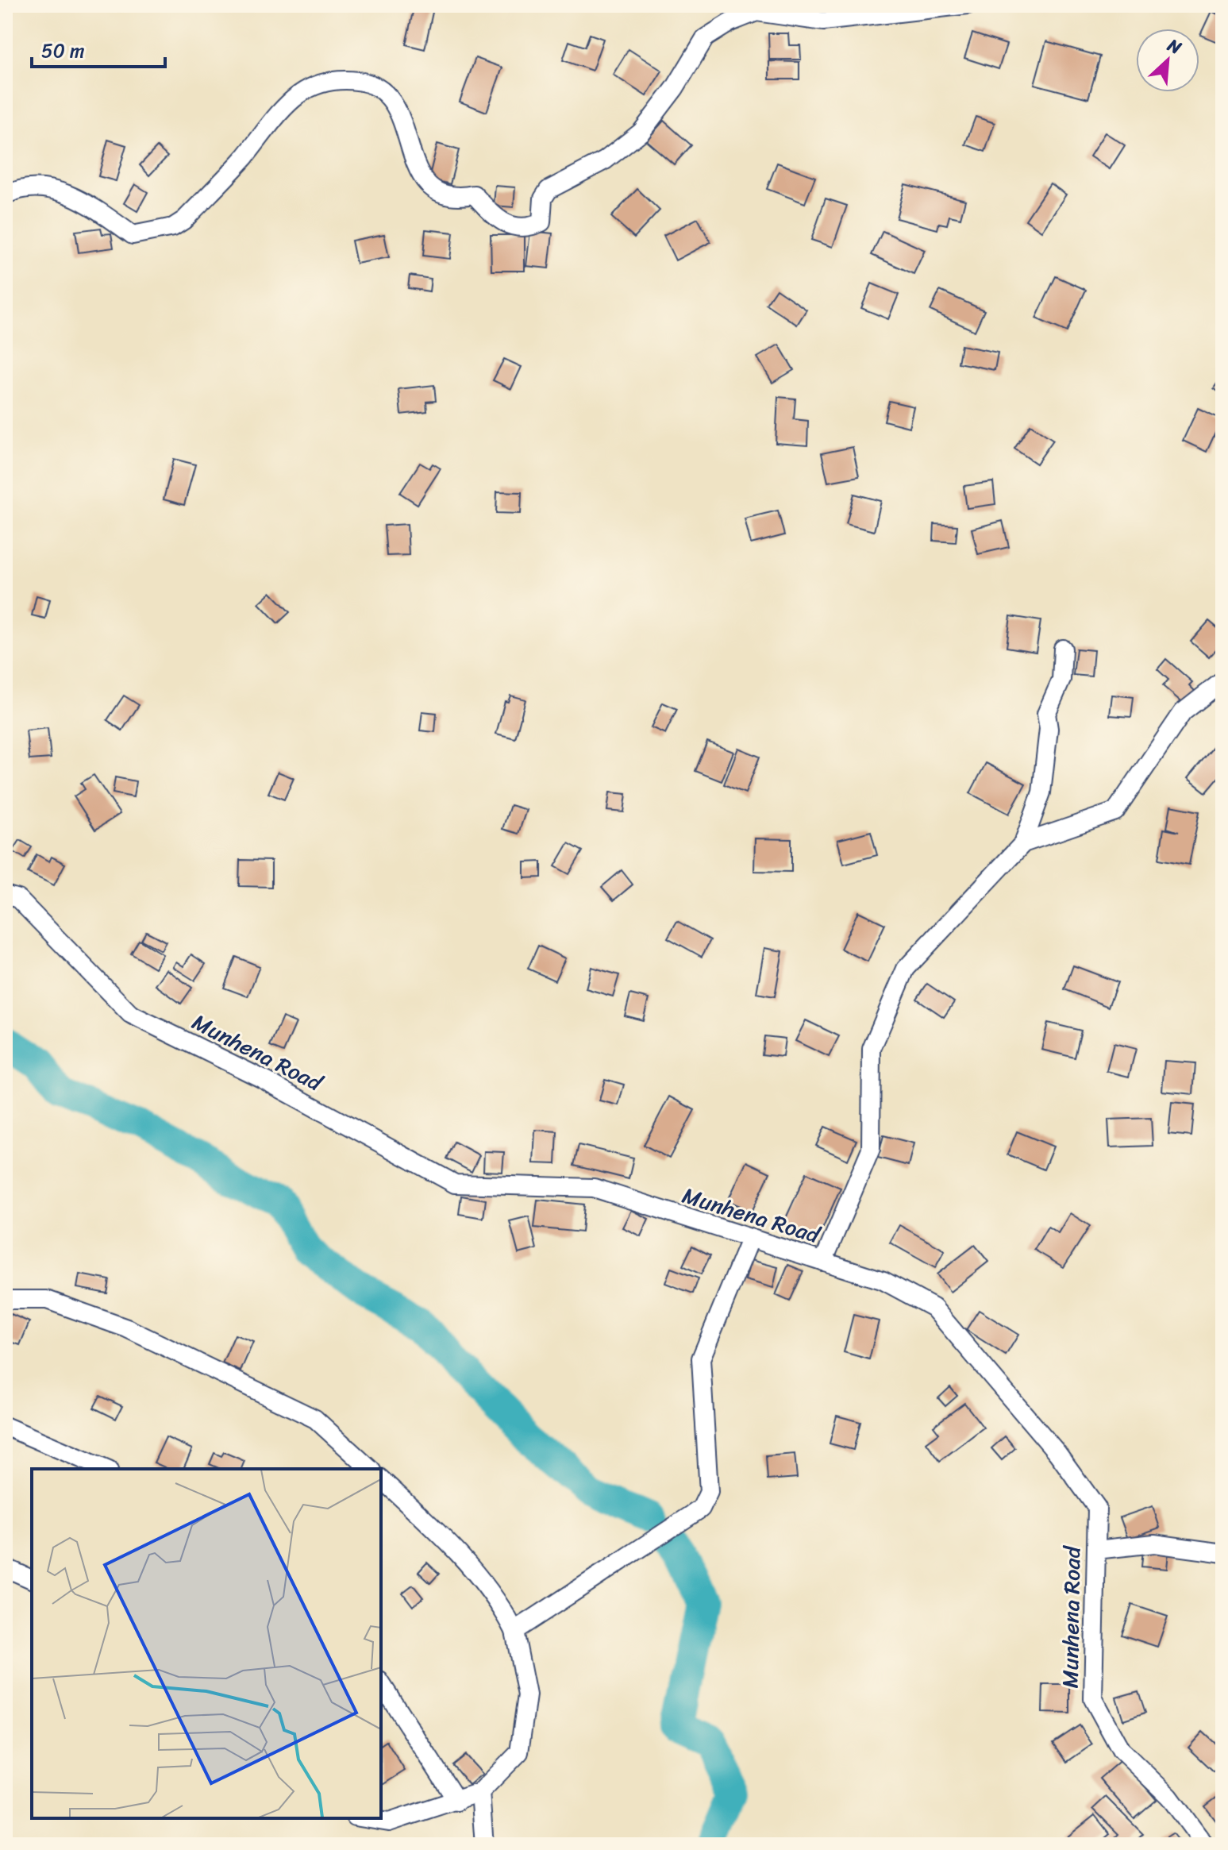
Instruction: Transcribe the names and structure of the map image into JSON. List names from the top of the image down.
{
  "streets": {
    "street": ["Munhena Road"]
  },
  "scale_bar": "50 m",
  "north": "top right"
}
